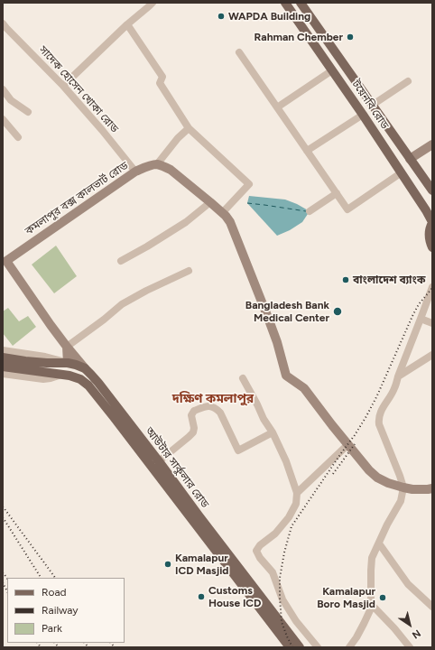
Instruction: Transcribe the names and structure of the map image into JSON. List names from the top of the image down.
{
  "streets": {
    "main road": ["টয়েনবি রোড", "আউটার সার্কুলার রোড"],
    "street": ["সাদেক হোসেন খোকা রোড", "কমলাপুর বক্স কালভার্ট রোড"]
  },
  "crossings": [
    ["সাদেক হোসেন খোকা রোড", "কমলাপুর বক্স কালভার্ট রোড"]
  ],
  "districts": ["দক্ষিণ কমলাপুর"],
  "places": [
    "WAPDA Building",
    "Rahman Chember",
    "বাংলাদেশ ব্যাংক",
    "Bangladesh Bank Medical Center",
    "Kamalapur ICD Masjid",
    "Customs House ICD",
    "Kamalapur Boro Masjid"
  ],
  "legend": ["Road", "Railway", "Park"],
  "north": "bottom right"
}
